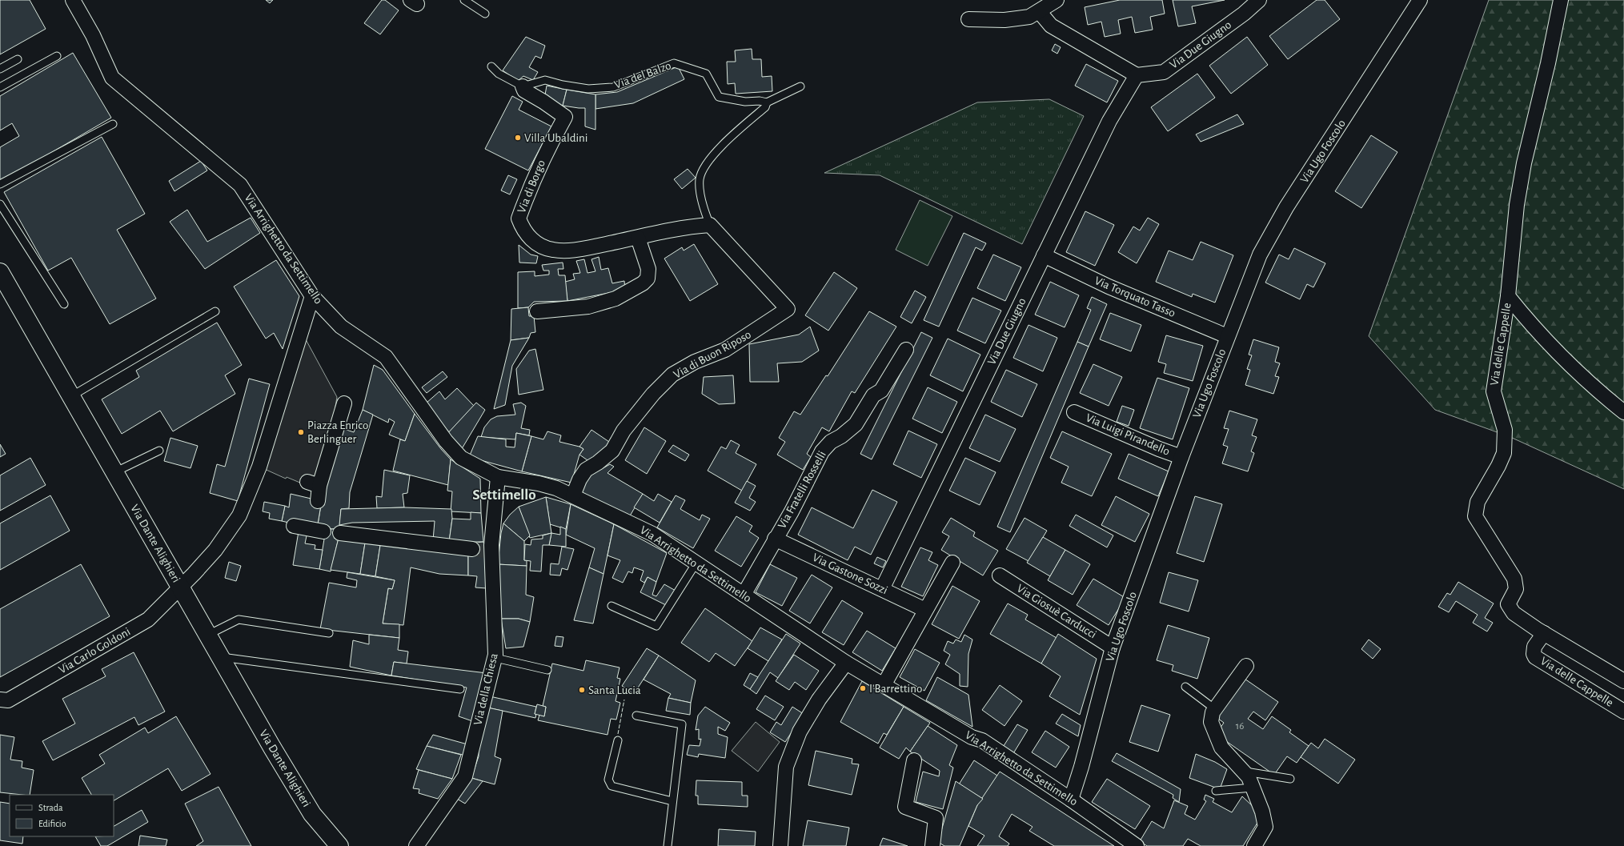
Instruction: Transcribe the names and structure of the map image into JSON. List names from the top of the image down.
{
  "streets": {
    "main road": ["Via Dante Alighieri"],
    "street": [
      "Via Due Giugno",
      "Via Ugo Foscolo",
      "Via di Borgo",
      "Via Arrighetto da Settimello",
      "Via Torquato Tasso",
      "Via delle Cappelle",
      "Via di Buon Riposo",
      "Via Luigi Pirandello",
      "Via Fratelli Rosselli",
      "Via Gastone Sozzi",
      "Via Giosuè Carducci",
      "Via Carlo Goldoni",
      "Via della Chiesa"
    ],
    "lane": ["Via del Balzo"]
  },
  "crossings": [
    ["Via Due Giugno", "Via Torquato Tasso"],
    ["Via Due Giugno", "Via Gastone Sozzi"],
    ["Via del Balzo", "Via di Borgo"],
    ["Via del Balzo", "Via di Buon Riposo"],
    ["Via Ugo Foscolo", "Via Arrighetto da Settimello"],
    ["Via Ugo Foscolo", "Via Torquato Tasso"],
    ["Via Ugo Foscolo", "Via Luigi Pirandello"],
    ["Via Ugo Foscolo", "Via Giosuè Carducci"],
    ["Via Arrighetto da Settimello", "Via di Buon Riposo"],
    ["Via Arrighetto da Settimello", "Via Fratelli Rosselli"],
    ["Via Arrighetto da Settimello", "Via della Chiesa"],
    ["Via Fratelli Rosselli", "Via Gastone Sozzi"],
    ["Via Dante Alighieri", "Via Carlo Goldoni"]
  ],
  "districts": ["Settimello"],
  "places": [
    "Villa Ubaldini",
    "Piazza Enrico Berlinguer",
    "I'Barrettino",
    "Santa Lucia"
  ],
  "house_numbers": ["16"],
  "legend": ["Strada", "Edificio"]
}
